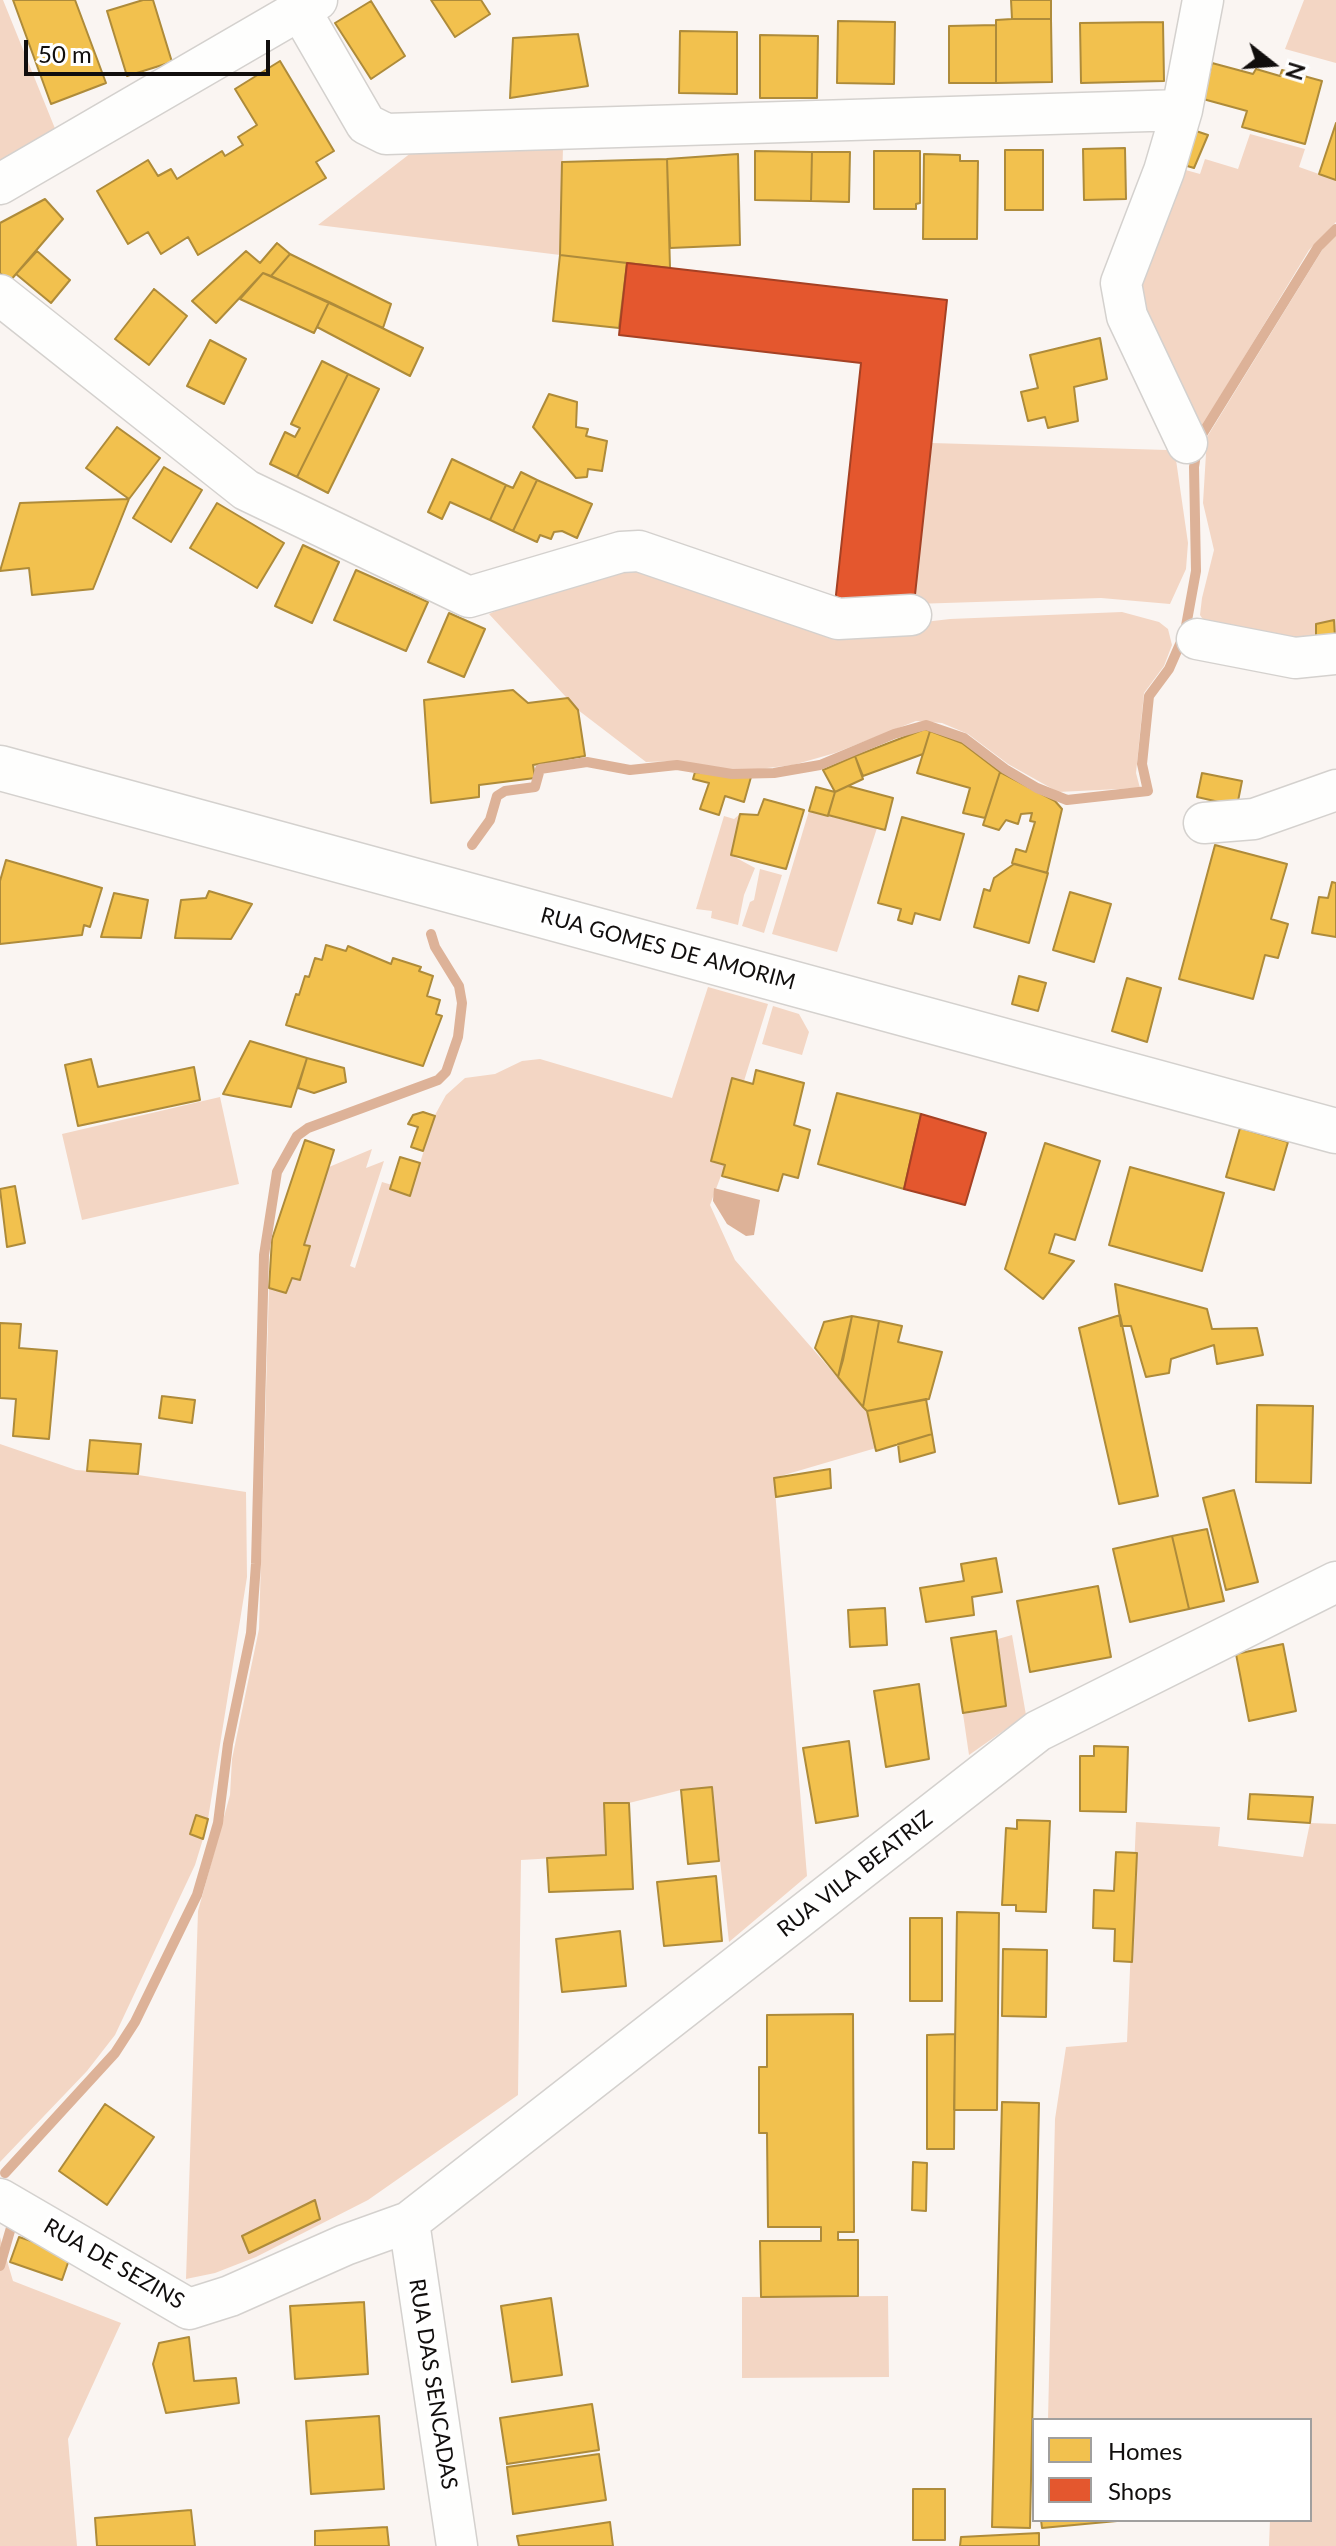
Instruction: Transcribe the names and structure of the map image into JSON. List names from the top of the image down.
{
  "streets": {
    "main road": ["RUA GOMES DE AMORIM"],
    "street": ["RUA VILA BEATRIZ", "RUA DE SEZINS", "RUA DAS SENCADAS"]
  },
  "crossings": [
    ["RUA VILA BEATRIZ", "RUA DE SEZINS"],
    ["RUA VILA BEATRIZ", "RUA DAS SENCADAS"],
    ["RUA DE SEZINS", "RUA DAS SENCADAS"]
  ],
  "legend": ["Homes", "Shops"],
  "scale_bar": "50 m",
  "north": "right"
}
